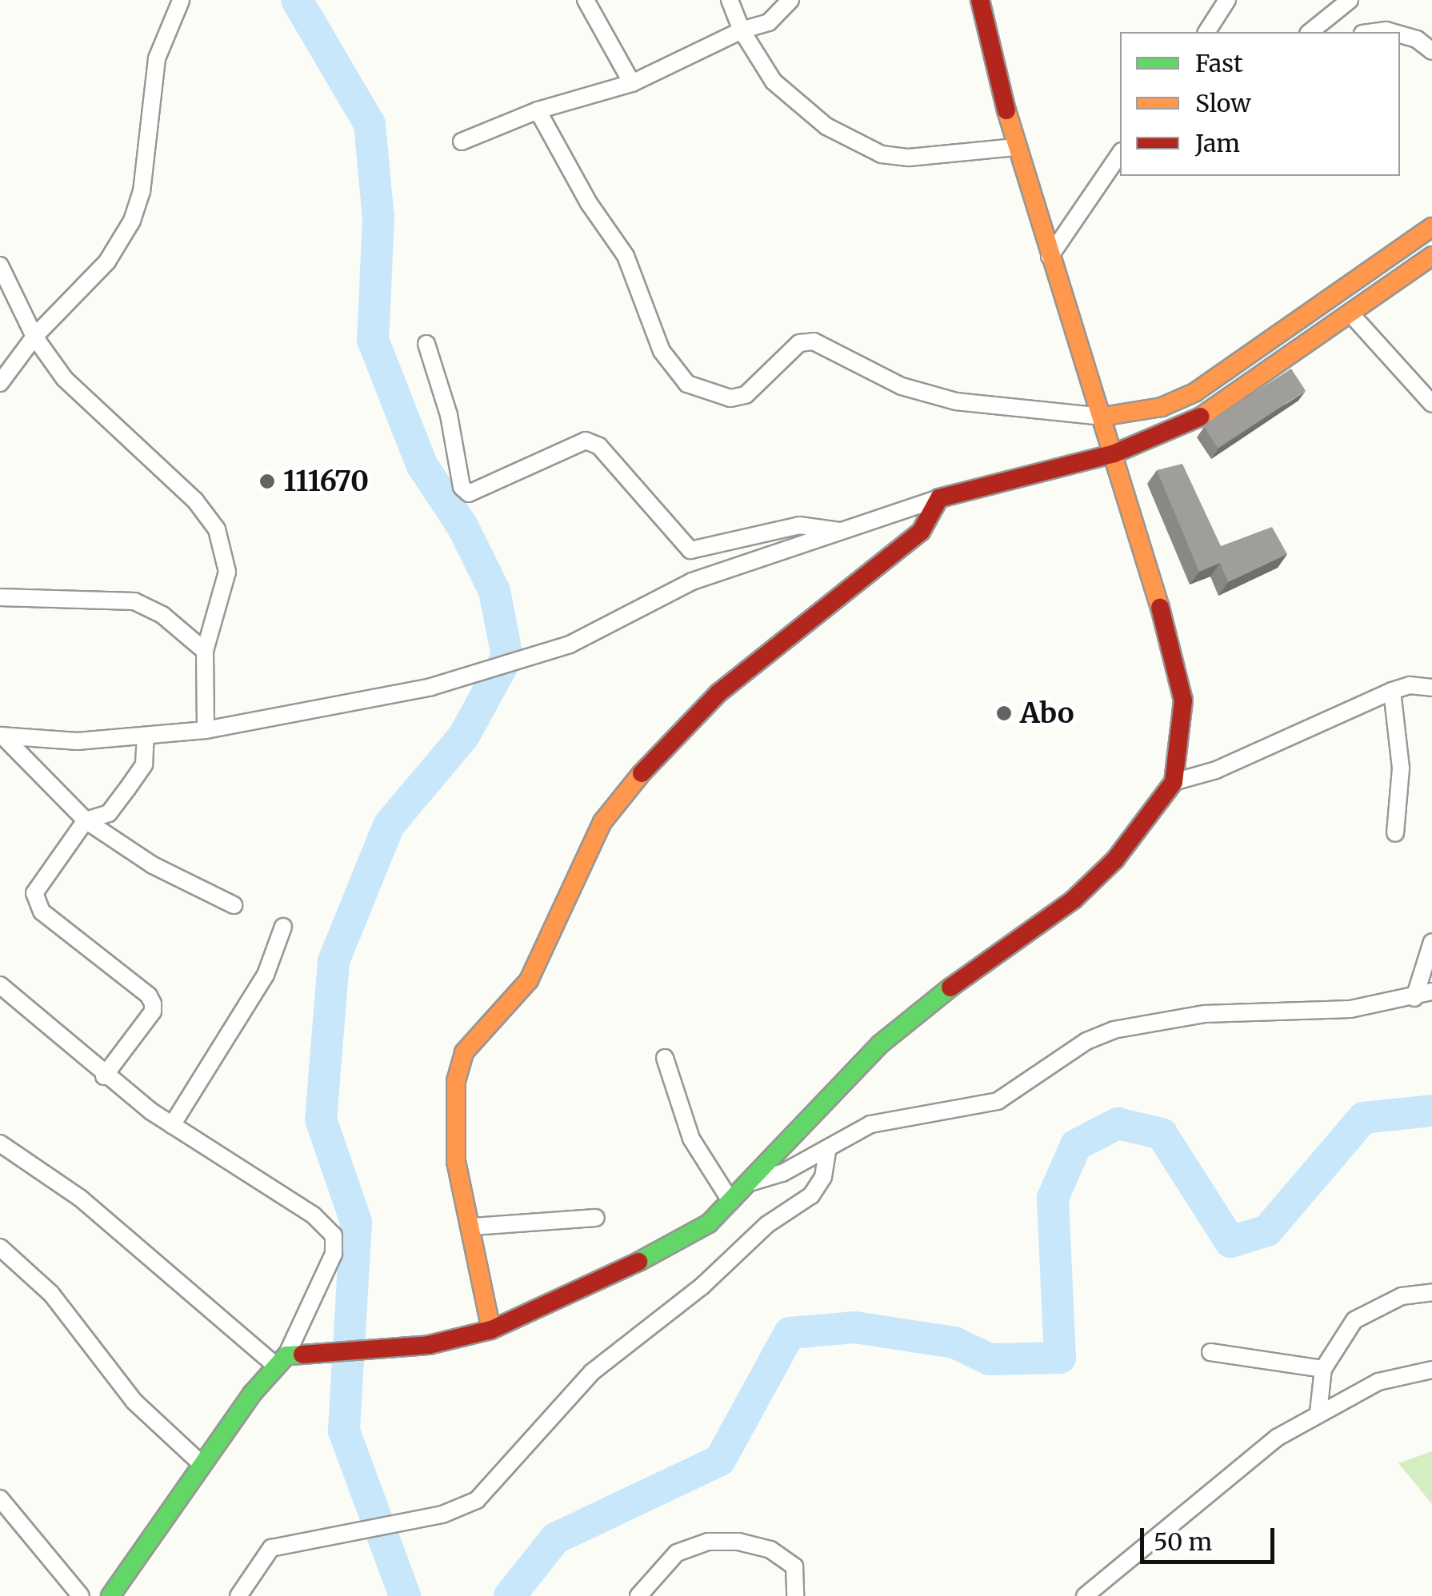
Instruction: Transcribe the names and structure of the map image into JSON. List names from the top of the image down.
{
  "places": ["111670", "Abo"],
  "legend": ["Fast", "Slow", "Jam"],
  "scale_bar": "50 m"
}
